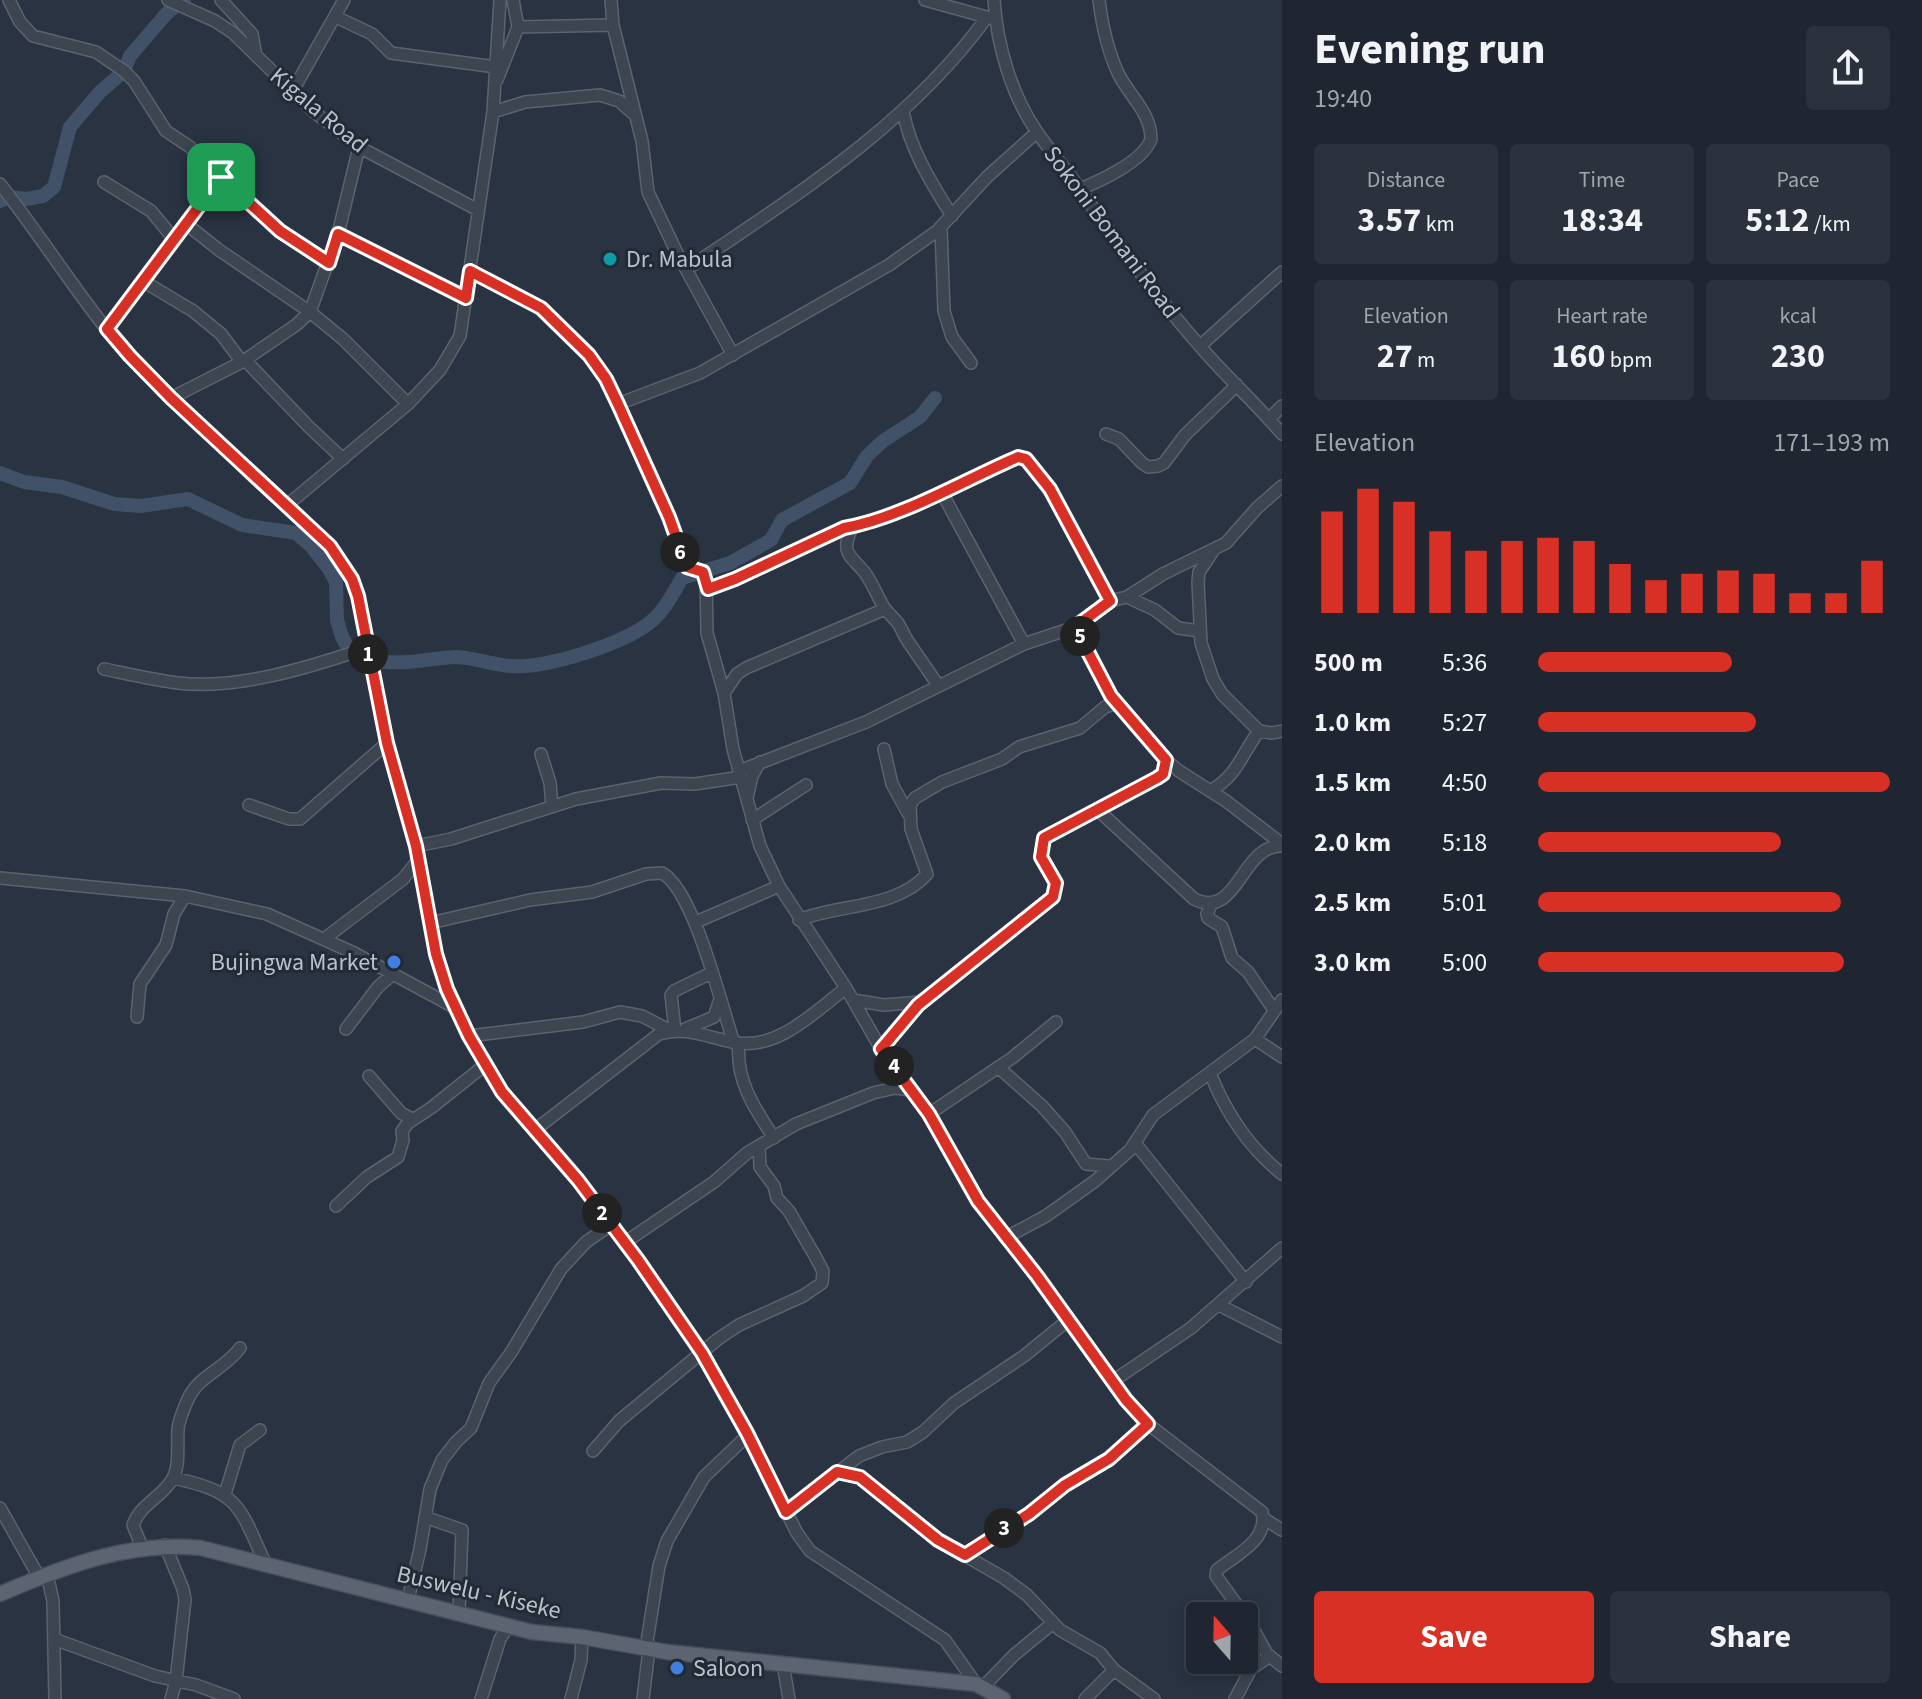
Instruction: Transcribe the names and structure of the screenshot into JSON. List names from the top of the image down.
{
  "streets": {
    "main road": ["Buswelu - Kiseke"],
    "street": ["Kigala Road", "Sokoni Bomani Road"]
  },
  "places": ["Dr. Mabula", "Bujingwa Market", "Saloon"],
  "north": "top",
  "page": {
    "heading": ["Evening run", "19:40"],
    "stats": [
      ["Distance", "3.57 km"],
      ["Time", "18:34"],
      ["Pace", "5:12 /km"],
      ["Elevation", "27 m"],
      ["Heart rate", "160 bpm"],
      ["kcal", "230"]
    ],
    "chart": ["Elevation", "171–193 m"],
    "pins": [
      "6",
      "5",
      "1",
      "4",
      "2",
      "3"
    ],
    "list": [
      {
        "name": "500 m",
        "note": "5:36"
      },
      {
        "name": "1.0 km",
        "note": "5:27"
      },
      {
        "name": "1.5 km",
        "note": "4:50"
      },
      {
        "name": "2.0 km",
        "note": "5:18"
      },
      {
        "name": "2.5 km",
        "note": "5:01"
      },
      {
        "name": "3.0 km",
        "note": "5:00"
      }
    ],
    "buttons": ["Save", "Share"]
  }
}
